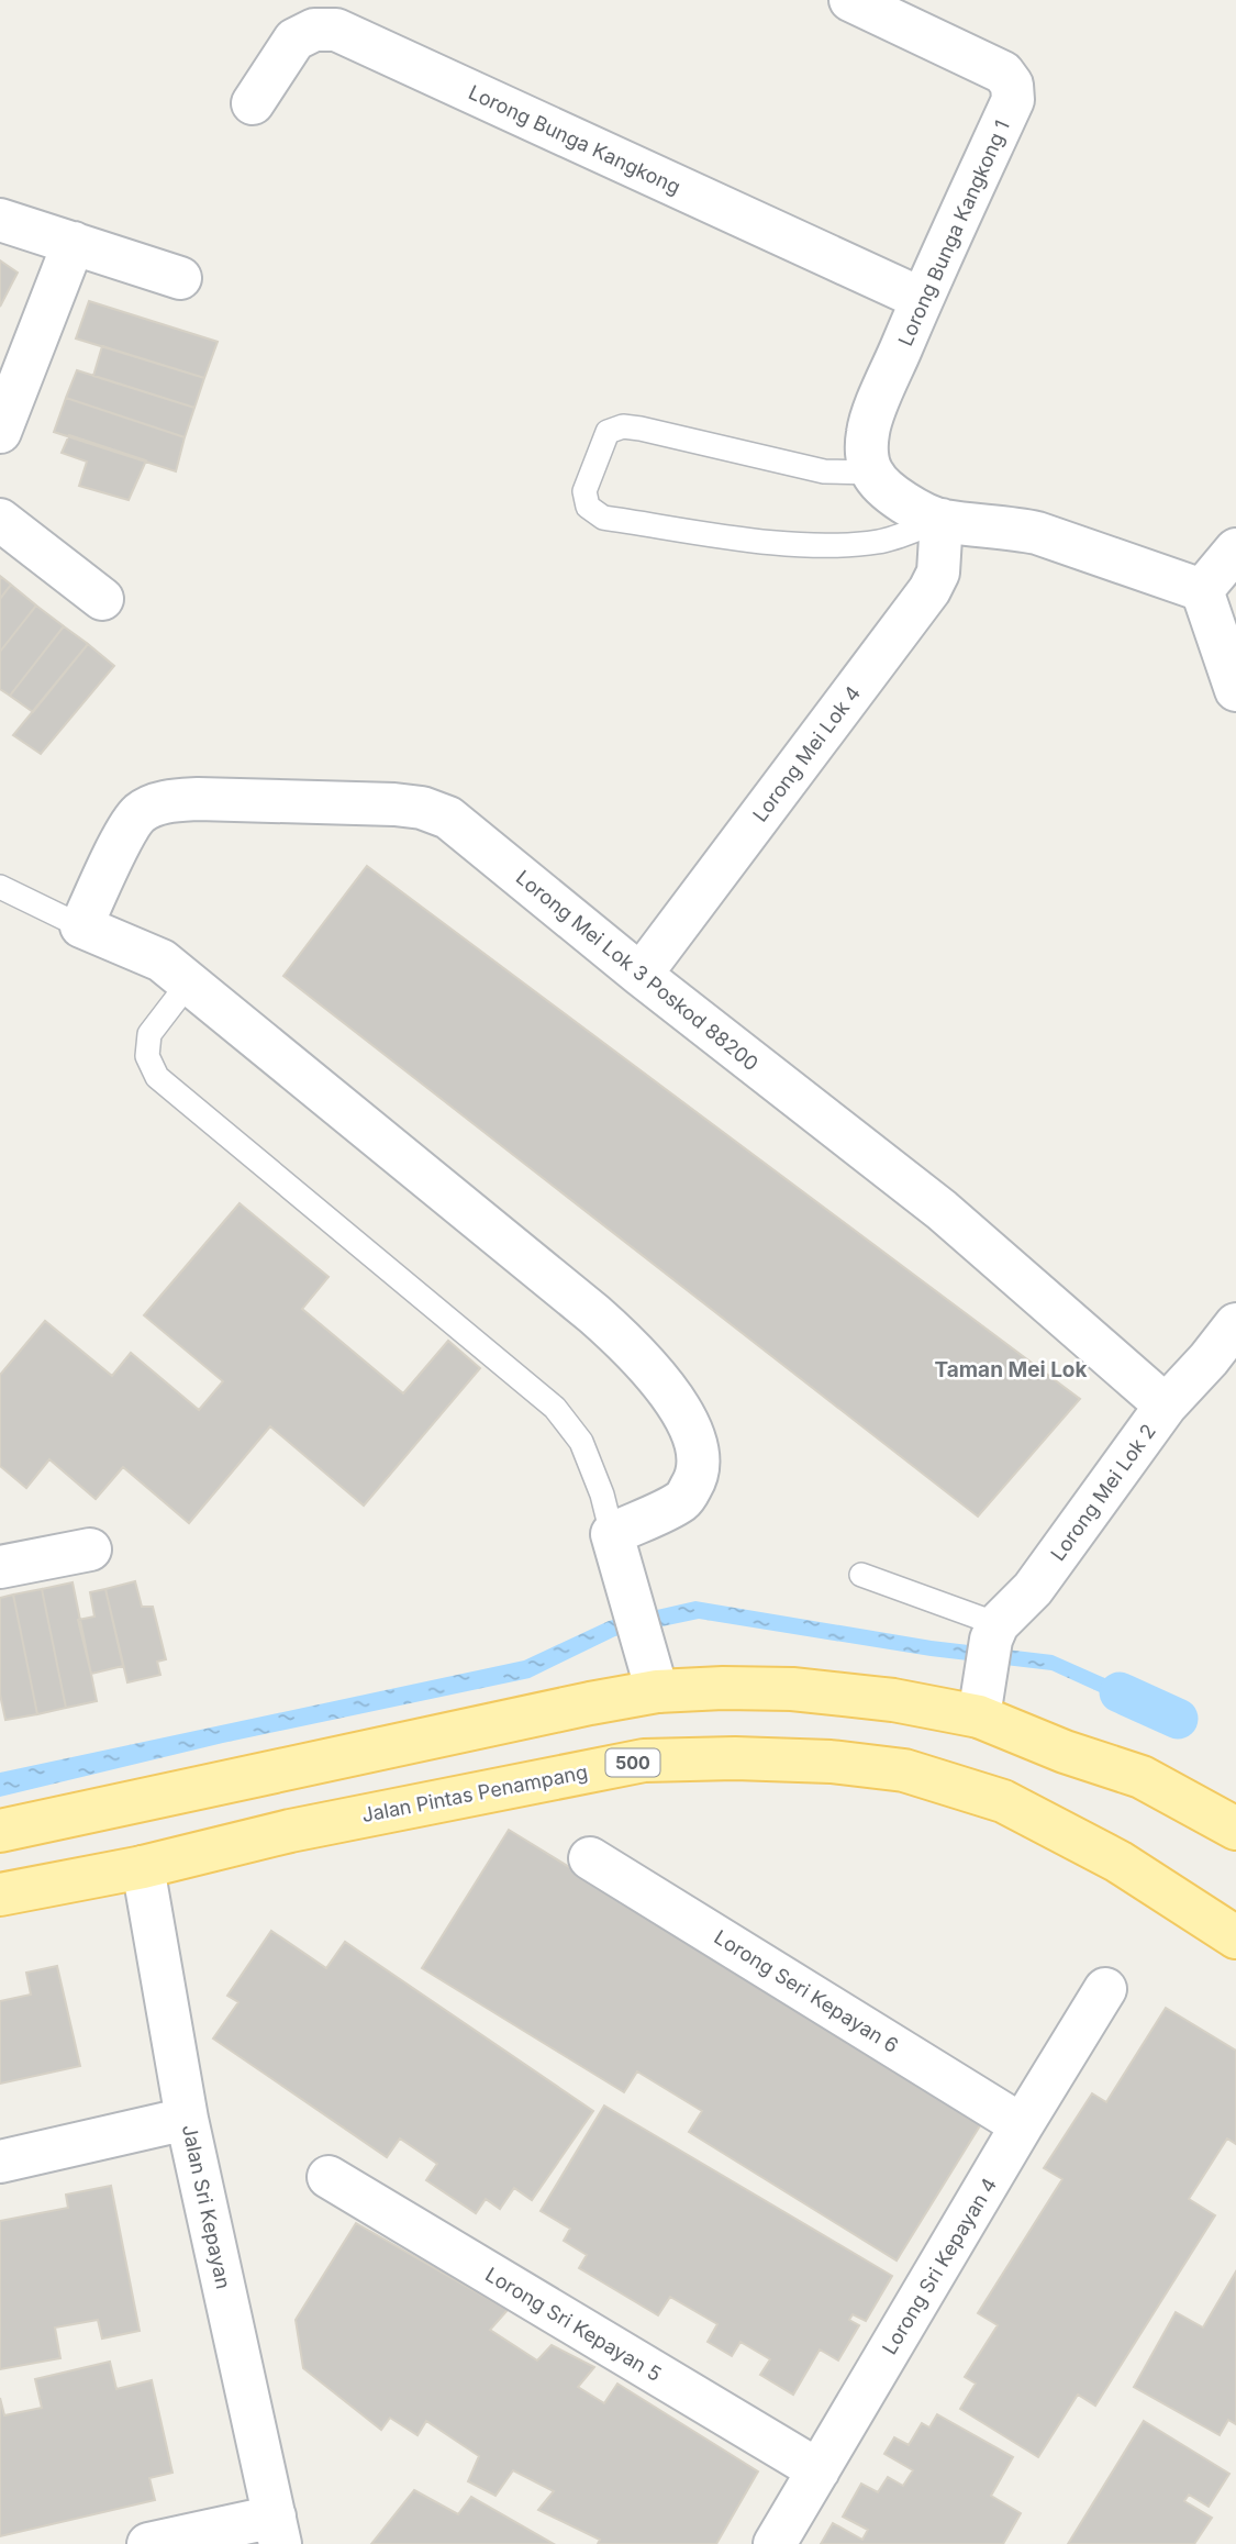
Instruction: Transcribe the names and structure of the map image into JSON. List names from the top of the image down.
{
  "streets": {
    "main road": ["500", "Jalan Pintas Penampang"],
    "street": [
      "Lorong Bunga Kangkong",
      "Lorong Bunga Kangkong 1",
      "Lorong Mei Lok 4",
      "Lorong Mei Lok 3 Poskod 88200",
      "Lorong Mei Lok 2",
      "Lorong Seri Kepayan 6",
      "Jalan Sri Kepayan",
      "Lorong Sri Kepayan 4",
      "Lorong Sri Kepayan 5"
    ]
  },
  "crossings": [
    ["Lorong Bunga Kangkong", "Lorong Bunga Kangkong 1"],
    ["Lorong Mei Lok 4", "Lorong Mei Lok 3 Poskod 88200"],
    ["Lorong Mei Lok 3 Poskod 88200", "Lorong Mei Lok 2"],
    ["Jalan Pintas Penampang", "Jalan Sri Kepayan"],
    ["Lorong Seri Kepayan 6", "Lorong Sri Kepayan 4"],
    ["Lorong Sri Kepayan 4", "Lorong Sri Kepayan 5"]
  ],
  "districts": ["Taman Mei Lok"]
}
